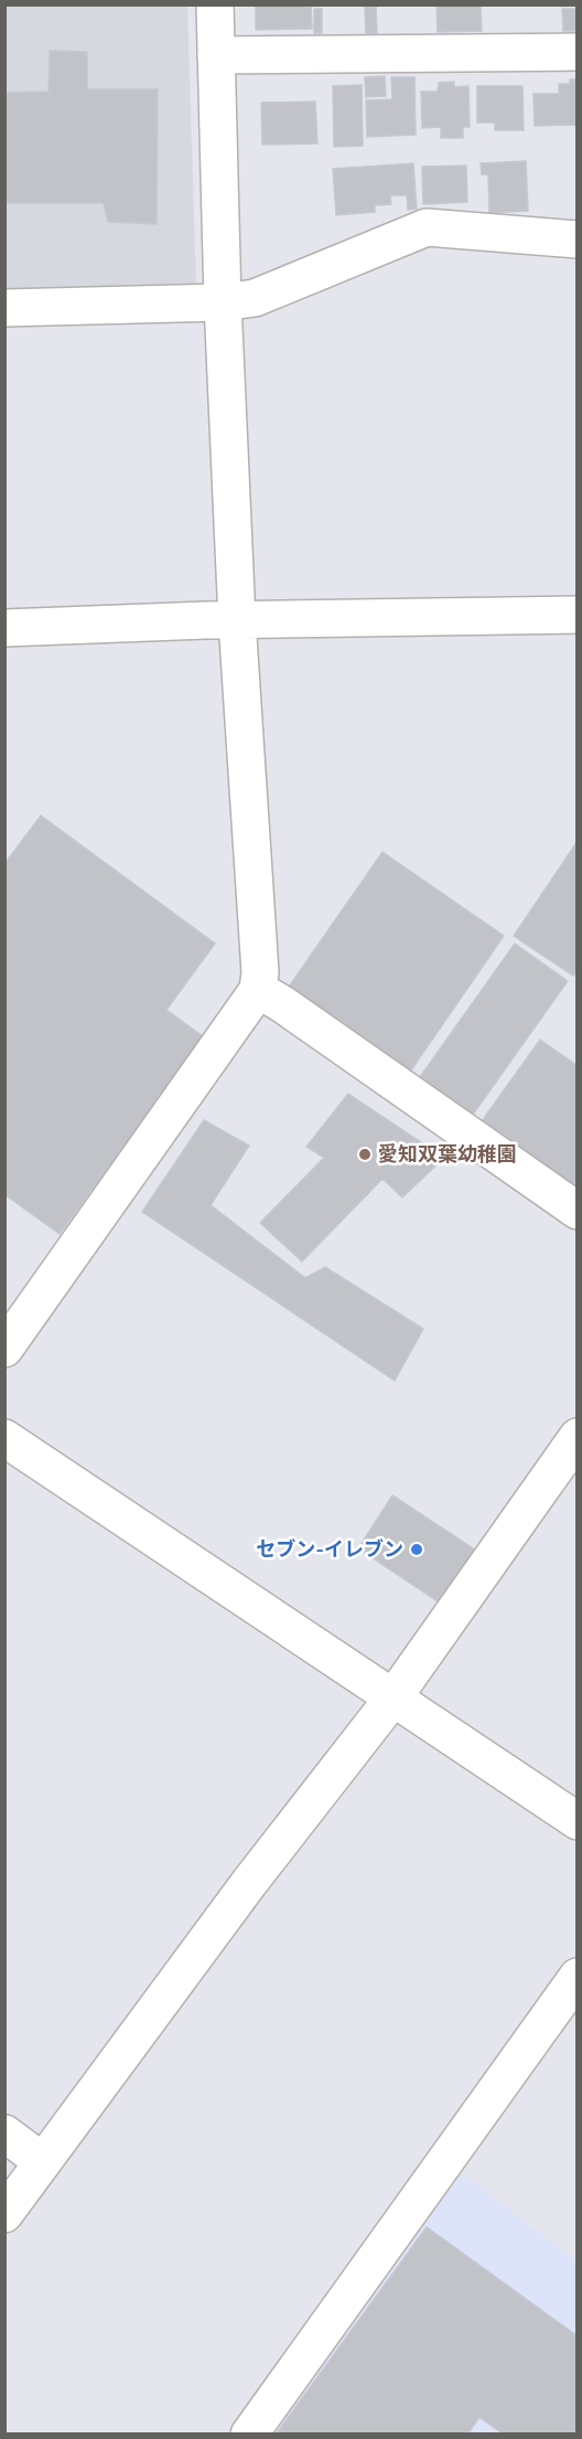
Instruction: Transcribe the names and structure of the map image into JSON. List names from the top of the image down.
{
  "places": ["愛知双葉幼稚園", "セブン-イレブン"]
}
